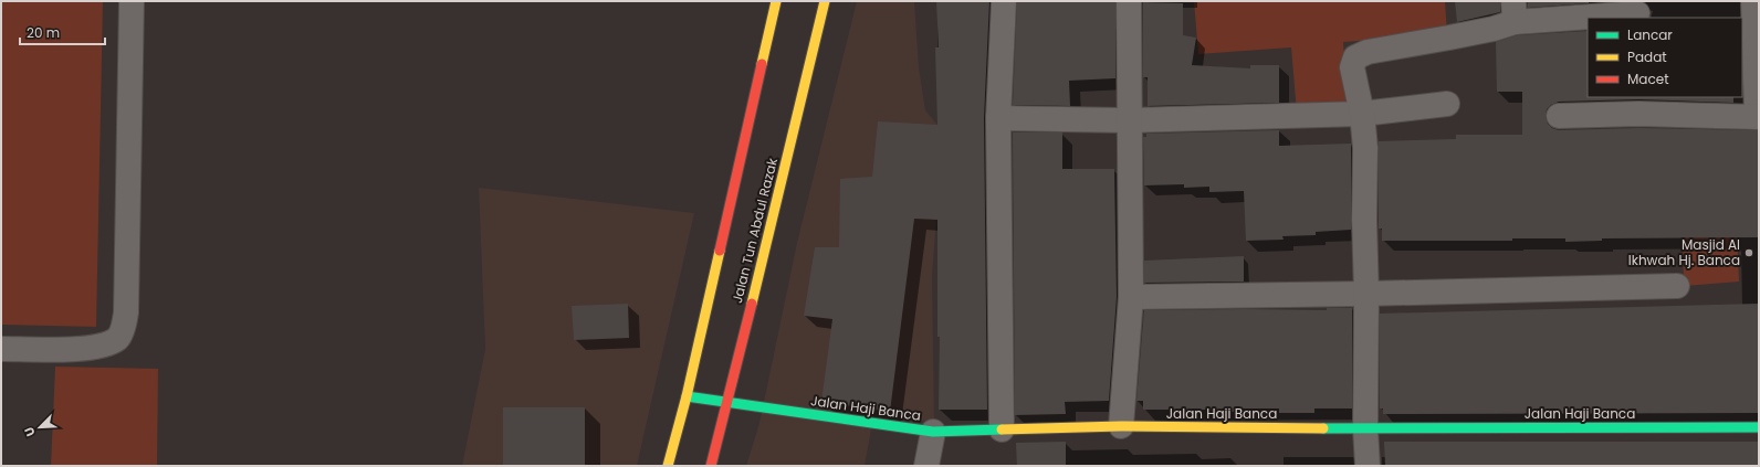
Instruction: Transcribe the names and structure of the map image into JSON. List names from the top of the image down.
{
  "streets": {
    "street": ["Jalan Tun Abdul Razak", "Jalan Haji Banca"]
  },
  "crossings": [
    ["Jalan Tun Abdul Razak", "Jalan Haji Banca"]
  ],
  "places": ["Masjid Al Ikhwah Hj. Banca"],
  "legend": ["Lancar", "Padat", "Macet"],
  "scale_bar": "20 m",
  "north": "bottom left"
}
